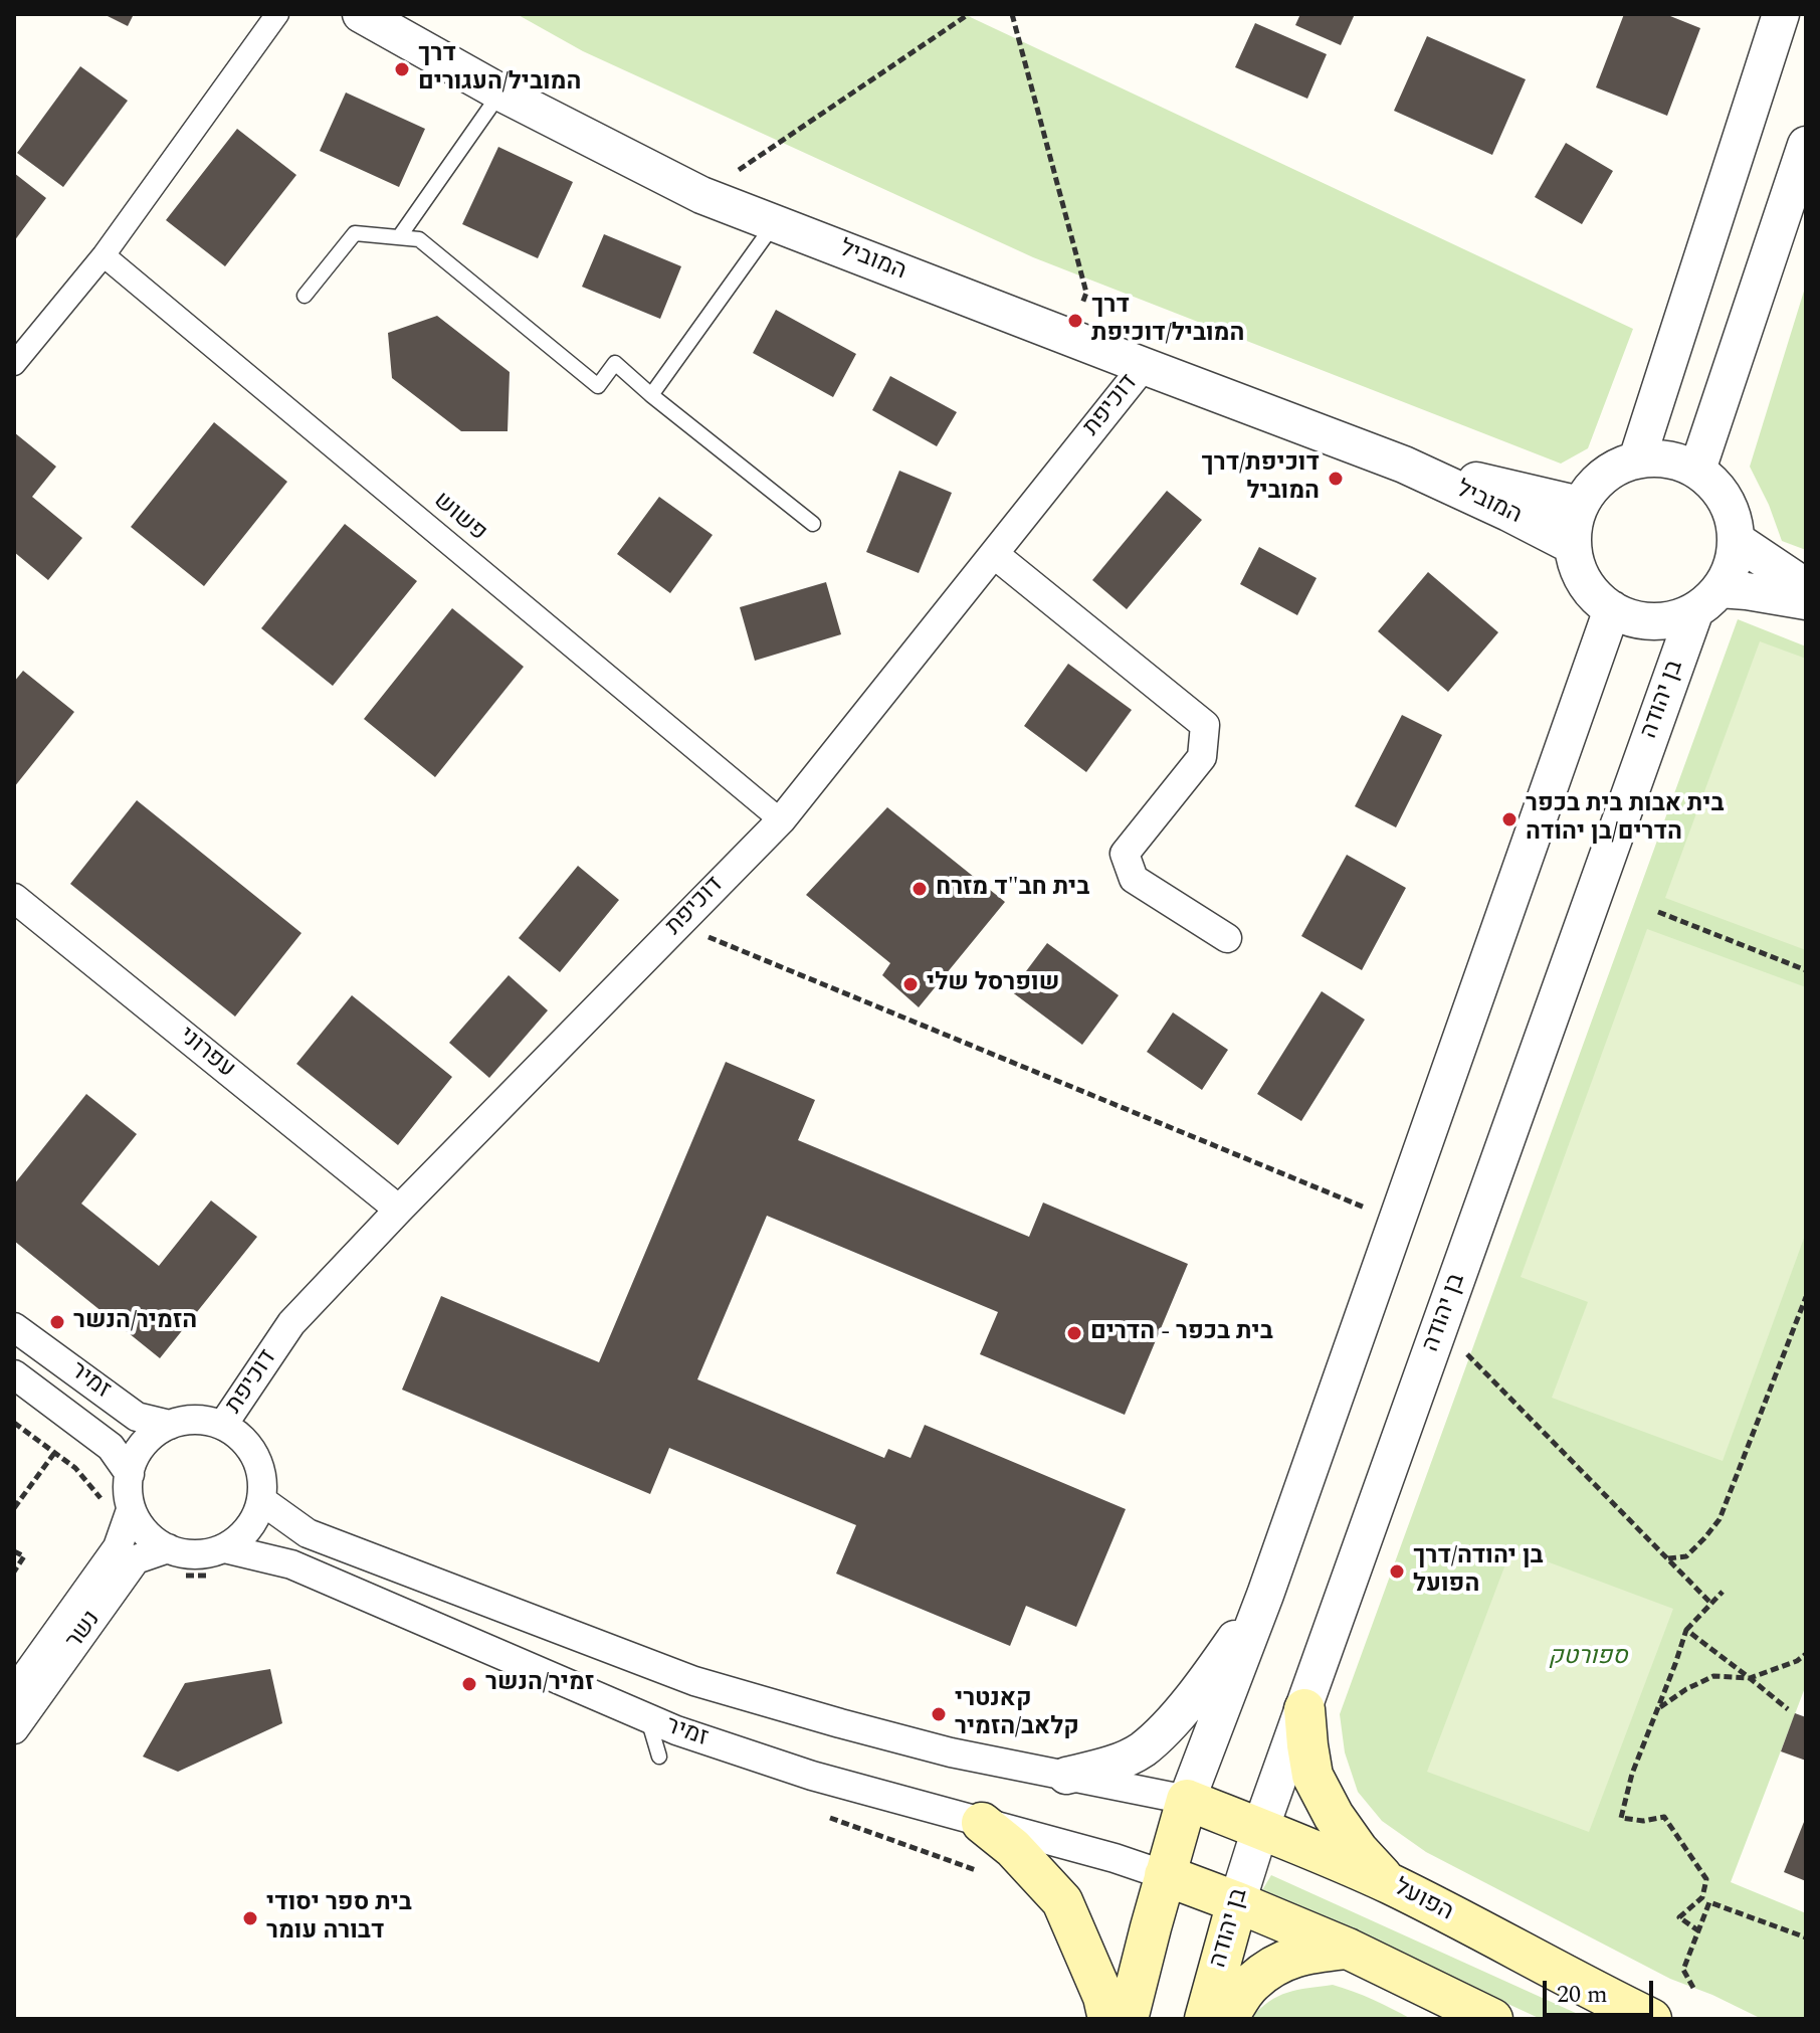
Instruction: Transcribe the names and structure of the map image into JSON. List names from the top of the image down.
{
  "streets": {
    "main road": ["בן יהודה", "הפועל"],
    "street": [
      "המוביל",
      "דוכיפת",
      "פשוש",
      "עפרוני",
      "זמיר",
      "נשר"
    ]
  },
  "crossings": [
    ["המוביל", "דוכיפת"],
    ["המוביל", "בן יהודה"],
    ["דוכיפת", "פשוש"],
    ["דוכיפת", "עפרוני"],
    ["דוכיפת", "זמיר"],
    ["דוכיפת", "נשר"],
    ["בן יהודה", "הפועל"],
    ["זמיר", "נשר"]
  ],
  "parks": ["ספורטק"],
  "places": [
    "דרך המוביל/העגורים",
    "דרך המוביל/דוכיפת",
    "דוכיפת/דרך המוביל",
    "בית אבות בית בכפר הדרים/בן יהודה",
    "בית חב\"ד מזרח",
    "שופרסל שלי",
    "הזמיר/הנשר",
    "בית בכפר - הדרים",
    "בן יהודה/דרך הפועל",
    "זמיר/הנשר",
    "קאנטרי קלאב/הזמיר",
    "בית ספר יסודי דבורה עומר"
  ],
  "scale_bar": "20 m"
}
